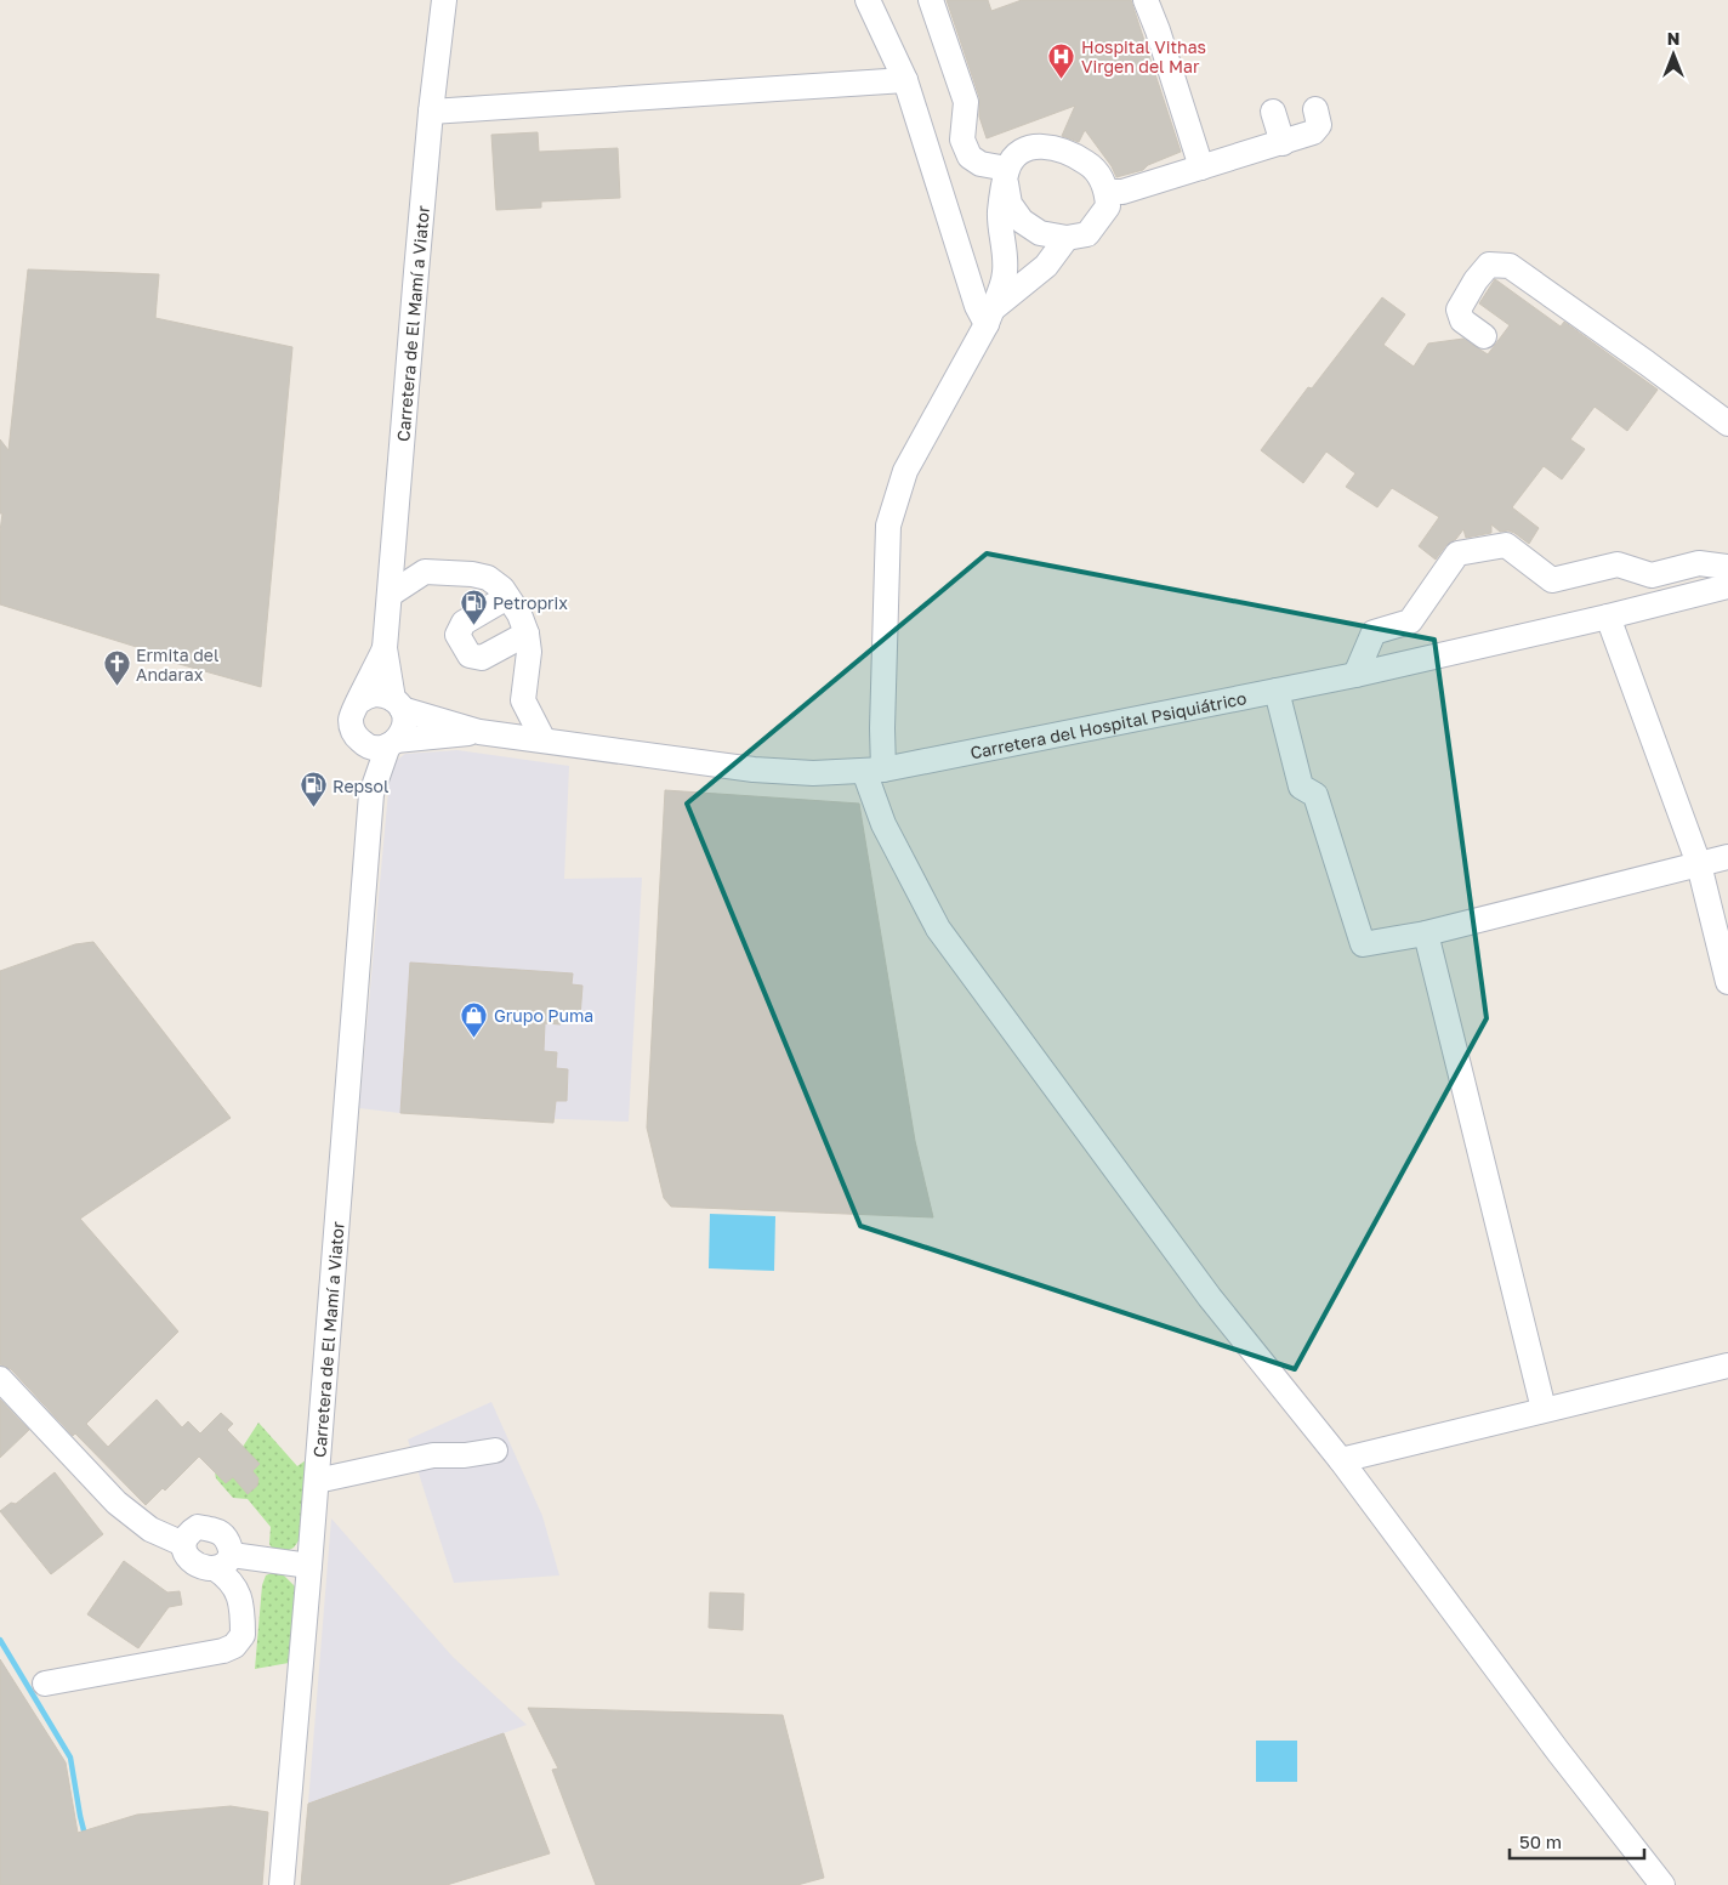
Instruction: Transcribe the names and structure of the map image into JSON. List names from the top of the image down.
{
  "streets": {
    "street": ["Carretera de El Mamí a Viator", "Carretera del Hospital Psiquiátrico"]
  },
  "places": {
    "hospital": ["Hospital Vithas Virgen del Mar"],
    "fuel station": ["Petroprix", "Repsol"],
    "church": ["Ermita del Andarax"],
    "shop": ["Grupo Puma"]
  },
  "scale_bar": "50 m",
  "north": "top"
}
